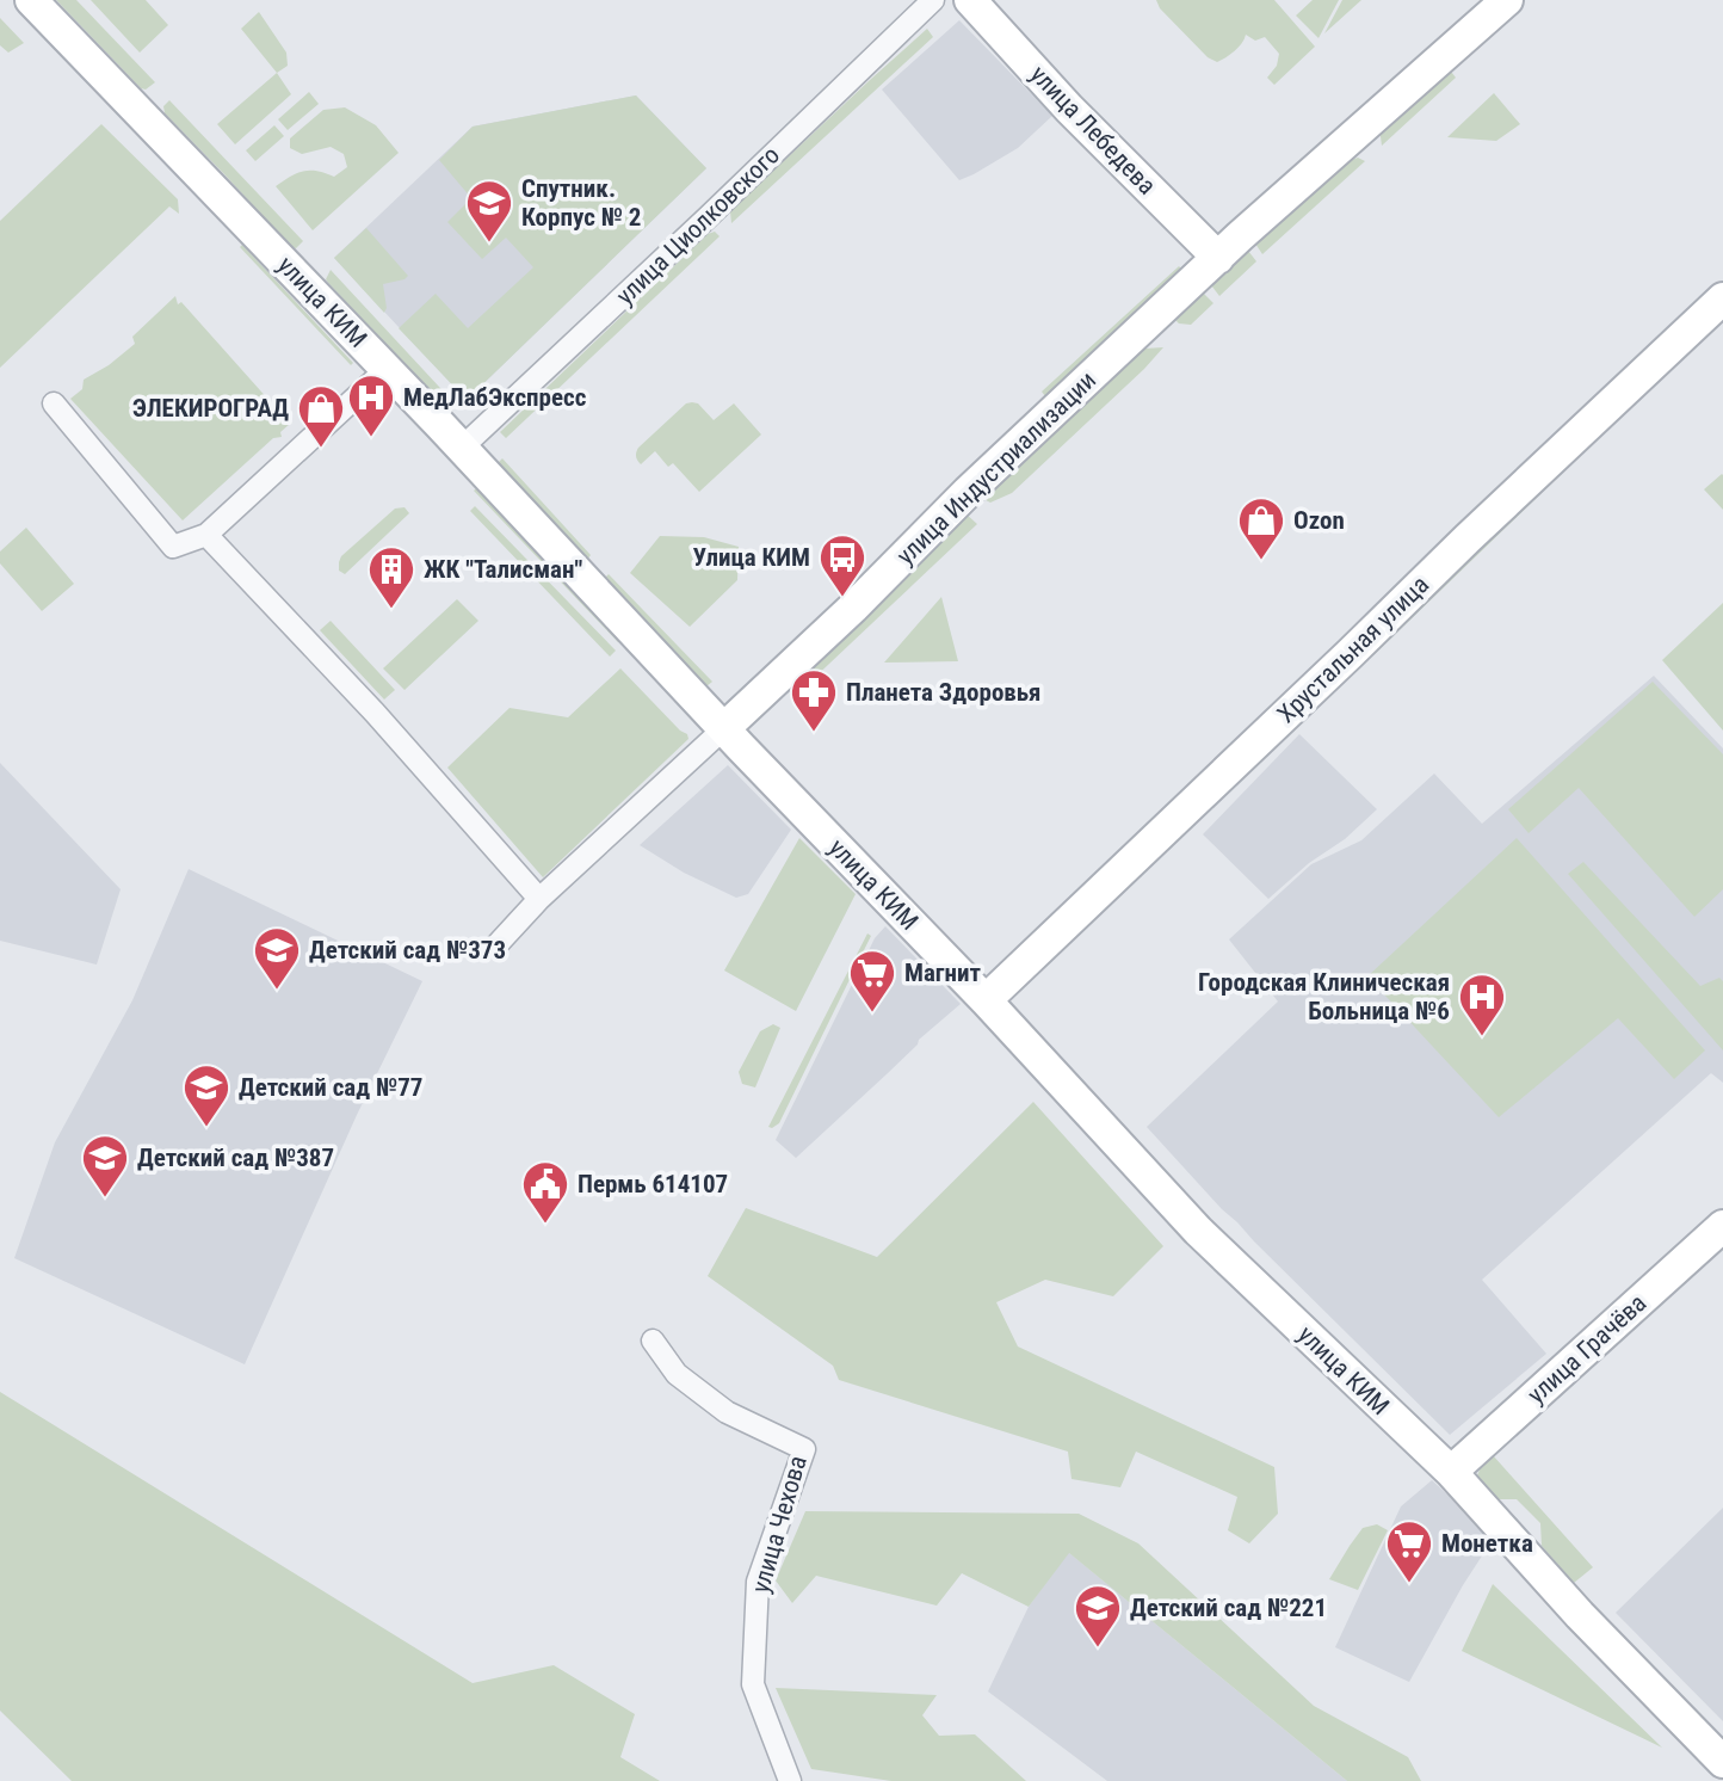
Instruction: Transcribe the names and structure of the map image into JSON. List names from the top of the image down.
{
  "streets": {
    "street": [
      "улица Лебедева",
      "улица Циолковского",
      "улица КИМ",
      "улица Индустриализации",
      "Хрустальная улица",
      "улица Грачёва",
      "улица Чехова"
    ]
  },
  "crossings": [
    ["улица Лебедева", "улица Индустриализации"],
    ["улица Циолковского", "улица КИМ"],
    ["улица КИМ", "улица Индустриализации"],
    ["улица КИМ", "Хрустальная улица"],
    ["улица КИМ", "улица Грачёва"]
  ],
  "places": {
    "school or university": [
      "Спутник. Корпус № 2",
      "Детский сад №373",
      "Детский сад №77",
      "Детский сад №387",
      "Детский сад №221"
    ],
    "hospital": ["МедЛабЭкспресс", "Городская Клиническая Больница №6"],
    "shop": ["ЭЛЕКИРОГРАД", "Ozon"],
    "bus stop": ["Улица КИМ"],
    "building": ["ЖК \"Талисман\""],
    "pharmacy": ["Планета Здоровья"],
    "supermarket": ["Магнит", "Монетка"],
    "public building": ["Пермь 614107"]
  }
}
